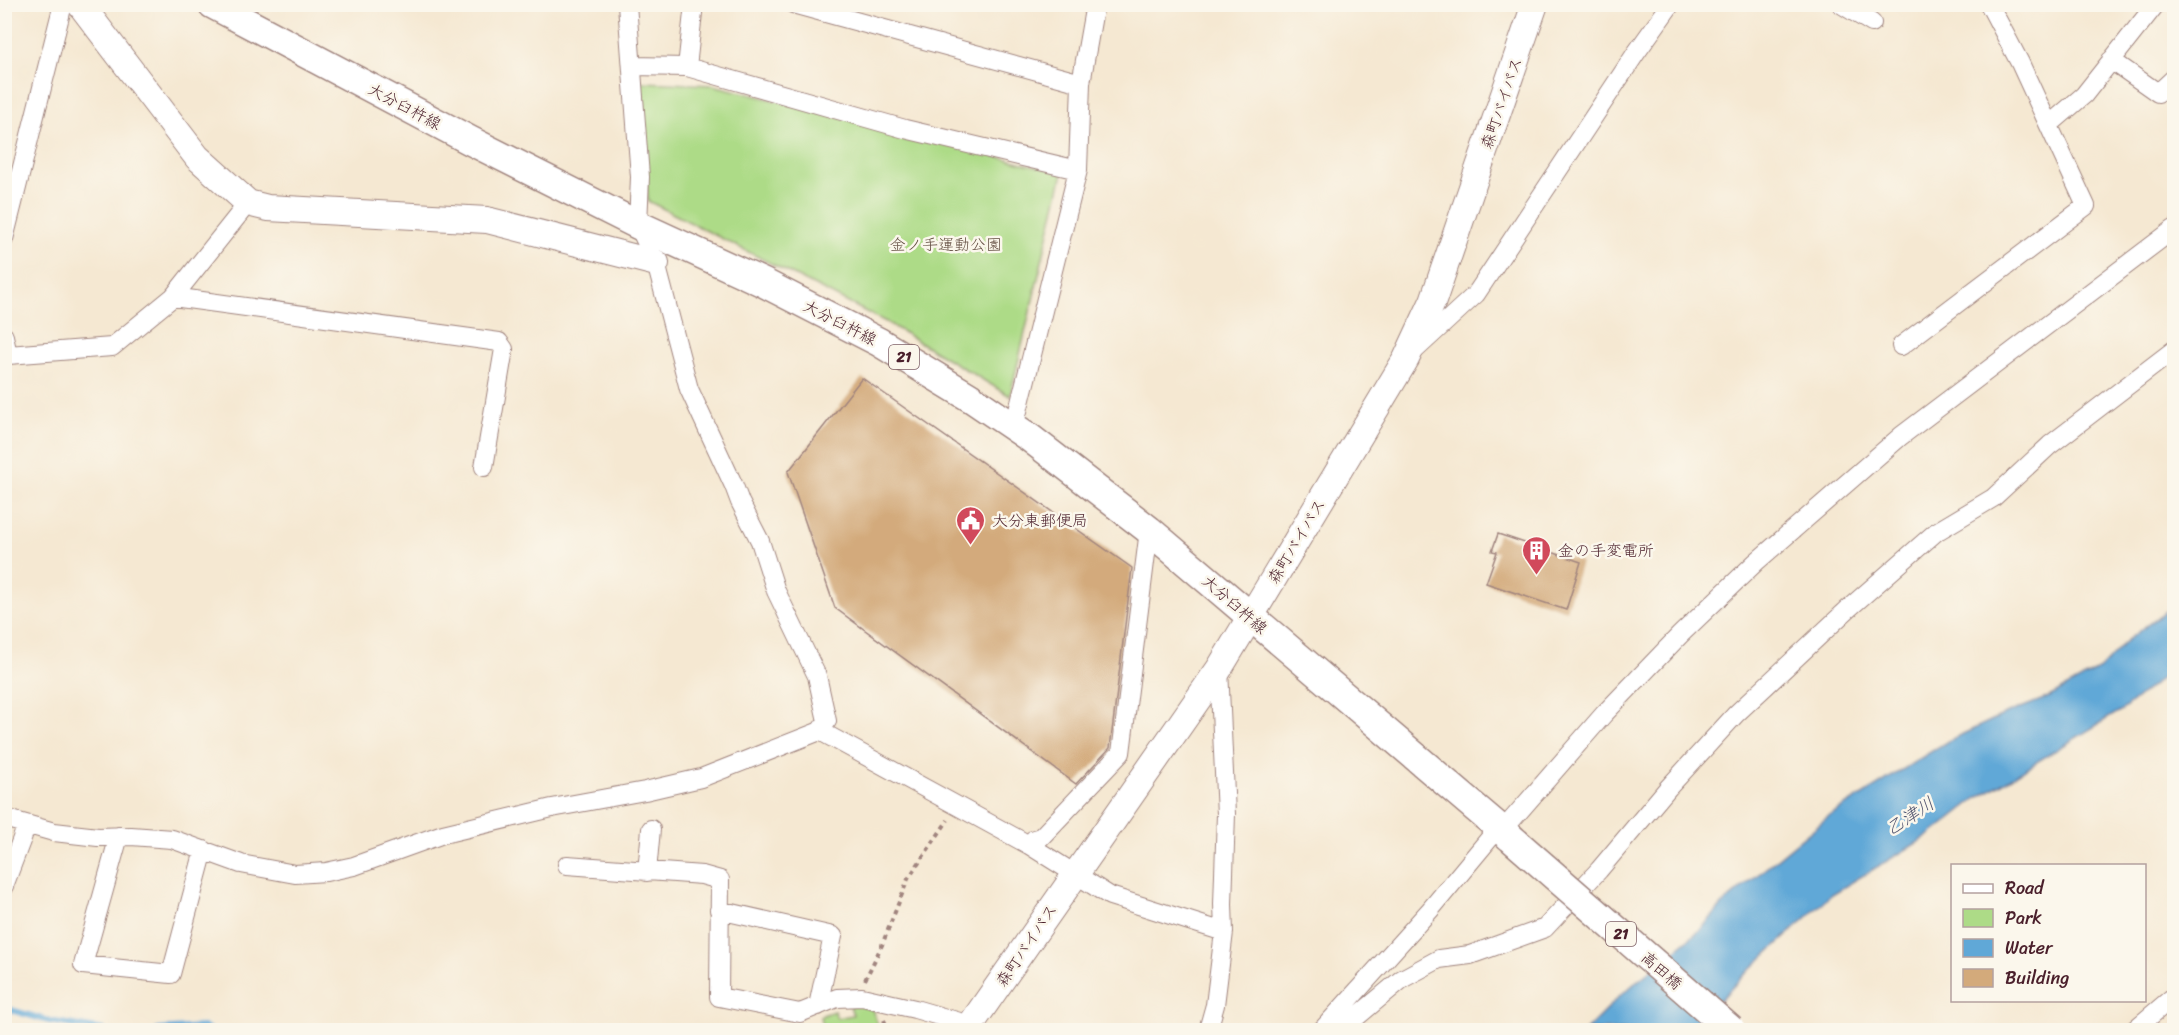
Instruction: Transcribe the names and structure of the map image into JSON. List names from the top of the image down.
{
  "streets": {
    "main road": [
      "森町バイパス",
      "大分臼杵線",
      "21",
      "高田橋"
    ]
  },
  "crossings": [
    ["森町バイパス", "大分臼杵線"],
    ["大分臼杵線", "高田橋"]
  ],
  "water": ["乙津川"],
  "parks": ["金ノ手運動公園"],
  "places": {
    "public building": ["大分東郵便局"],
    "building": ["金の手変電所"]
  },
  "legend": [
    "Road",
    "Park",
    "Water",
    "Building"
  ]
}
